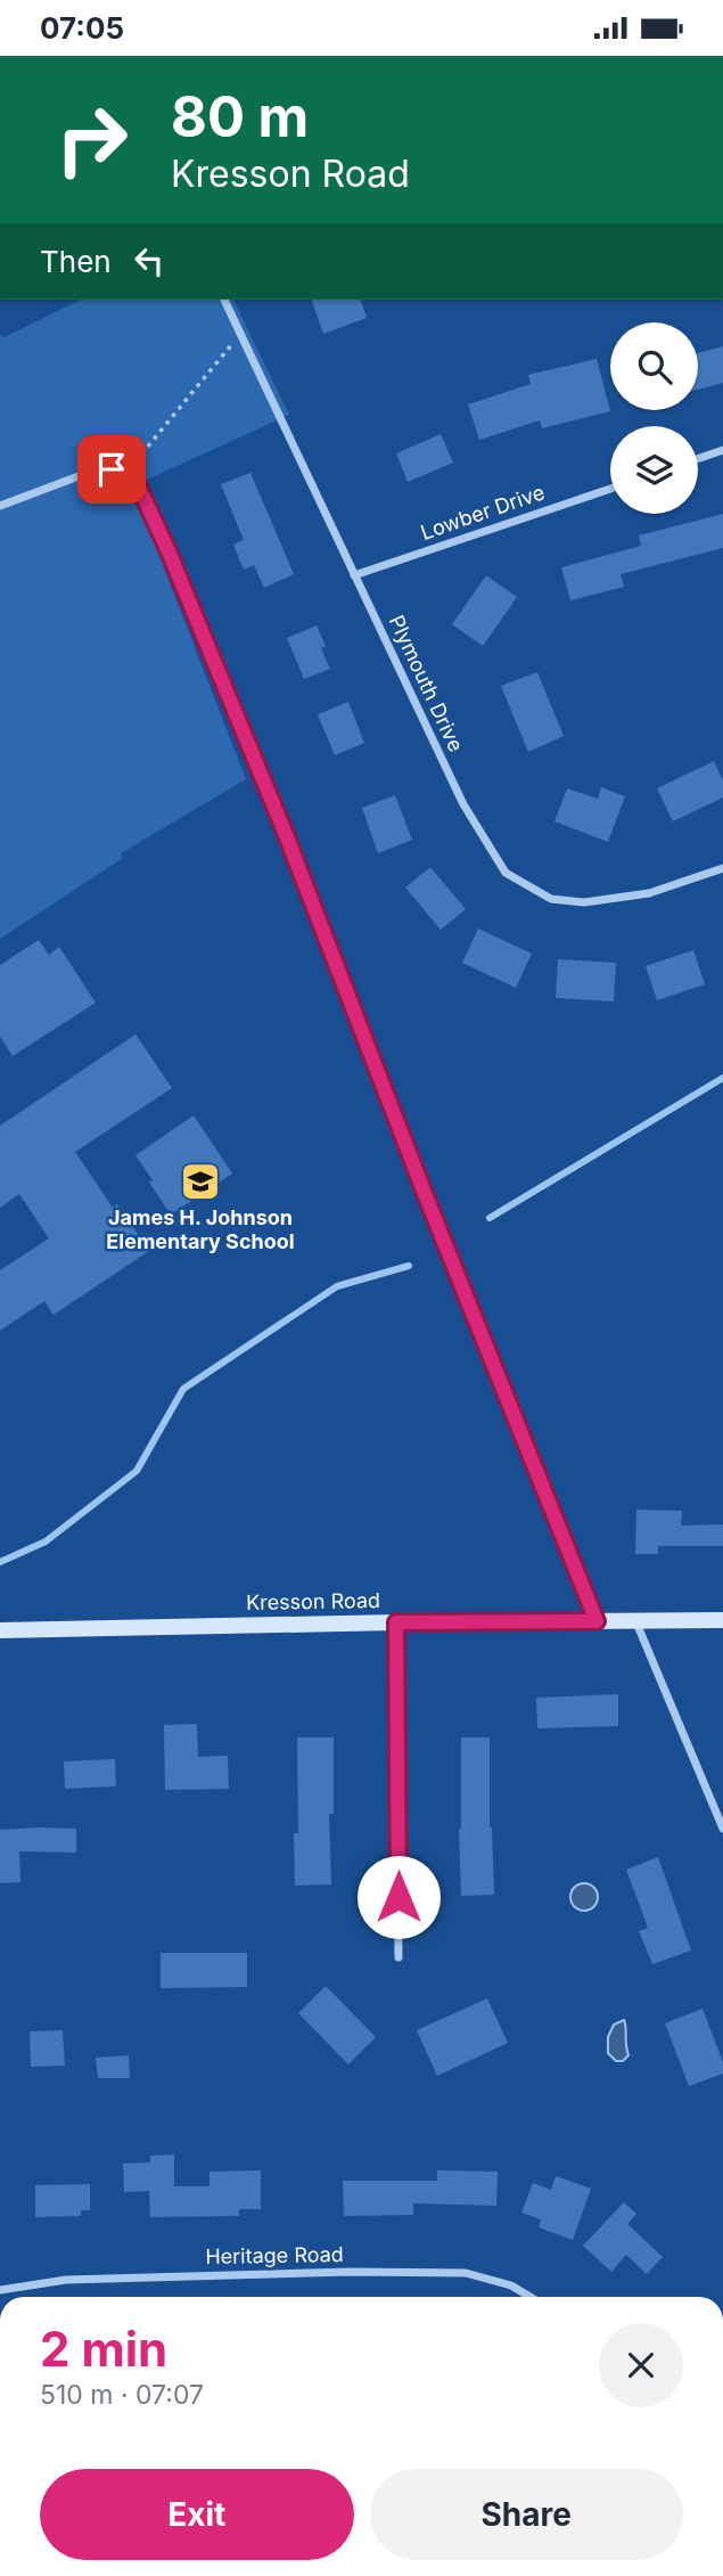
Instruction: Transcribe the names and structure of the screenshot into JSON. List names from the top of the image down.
{
  "streets": {
    "street": [
      "Lowber Drive",
      "Plymouth Drive",
      "Kresson Road",
      "Heritage Road"
    ]
  },
  "crossings": [
    ["Lowber Drive", "Plymouth Drive"]
  ],
  "places": {
    "school or university": ["James H. Johnson Elementary School"]
  },
  "page": {
    "status": "07:05",
    "turn": ["80 m", "Kresson Road"],
    "then": "Then",
    "heading": ["2 min", "510 m · 07:07"],
    "buttons": ["Exit", "Share"]
  }
}
